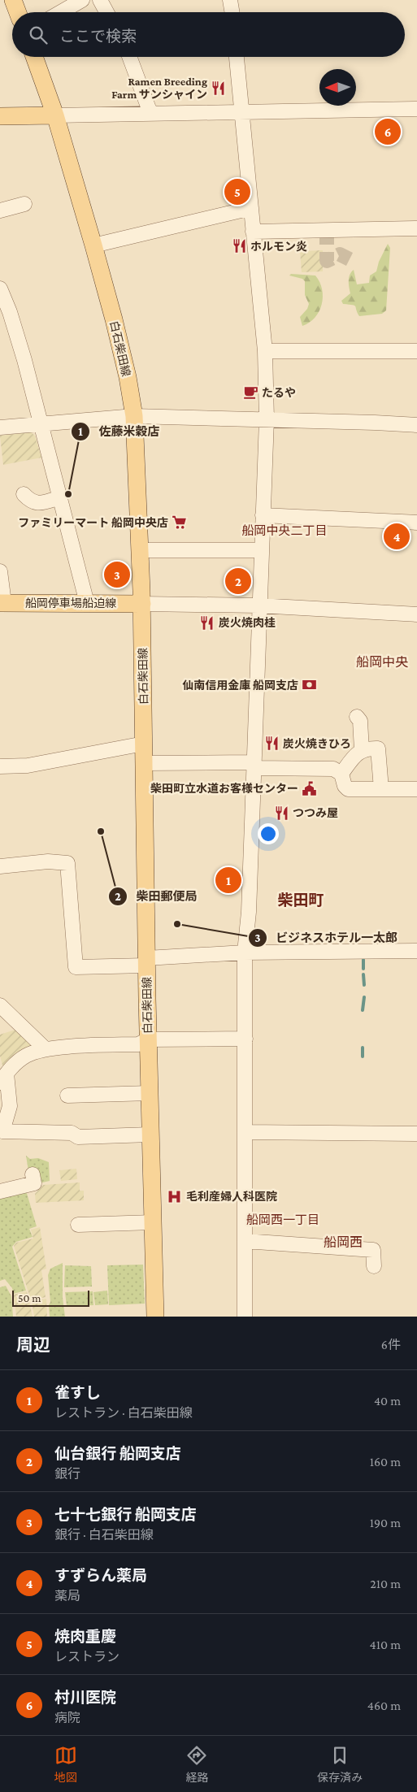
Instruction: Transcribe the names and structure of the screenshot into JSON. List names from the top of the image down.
{
  "streets": {
    "main road": ["白石柴田線", "船岡停車場船迫線"]
  },
  "crossings": [
    ["白石柴田線", "船岡停車場船迫線"]
  ],
  "districts": [
    "船岡中央二丁目",
    "船岡中央",
    "柴田町",
    "船岡西一丁目",
    "船岡西"
  ],
  "places": {
    "restaurant": [
      "Ramen Breeding Farm サンシャイン",
      "ホルモン炎",
      "炭火焼肉桂",
      "炭火焼きひろ",
      "つつみ屋"
    ],
    "cafe": ["たるや"],
    "other": ["佐藤米穀店", "柴田郵便局", "ビジネスホテル一太郎"],
    "supermarket": ["ファミリーマート 船岡中央店"],
    "bank": ["仙南信用金庫 船岡支店"],
    "public building": ["柴田町立水道お客様センター"],
    "hospital": ["毛利産婦人科医院"]
  },
  "scale_bar": "50 m",
  "north": "left",
  "page": {
    "search": "ここで検索",
    "pins": [
      "6",
      "5",
      "4",
      "3",
      "2",
      "1"
    ],
    "scale": "50 m",
    "heading": ["周辺", "6件"],
    "list": [
      {
        "mark": "1",
        "name": "雀すし",
        "note": "レストラン · 白石柴田線",
        "value": "40 m"
      },
      {
        "mark": "2",
        "name": "仙台銀行 船岡支店",
        "note": "銀行",
        "value": "160 m"
      },
      {
        "mark": "3",
        "name": "七十七銀行 船岡支店",
        "note": "銀行 · 白石柴田線",
        "value": "190 m"
      },
      {
        "mark": "4",
        "name": "すずらん薬局",
        "note": "薬局",
        "value": "210 m"
      },
      {
        "mark": "5",
        "name": "焼肉重慶",
        "note": "レストラン",
        "value": "410 m"
      },
      {
        "mark": "6",
        "name": "村川医院",
        "note": "病院",
        "value": "460 m"
      }
    ],
    "nav": ["地図", "経路", "保存済み"]
  }
}
